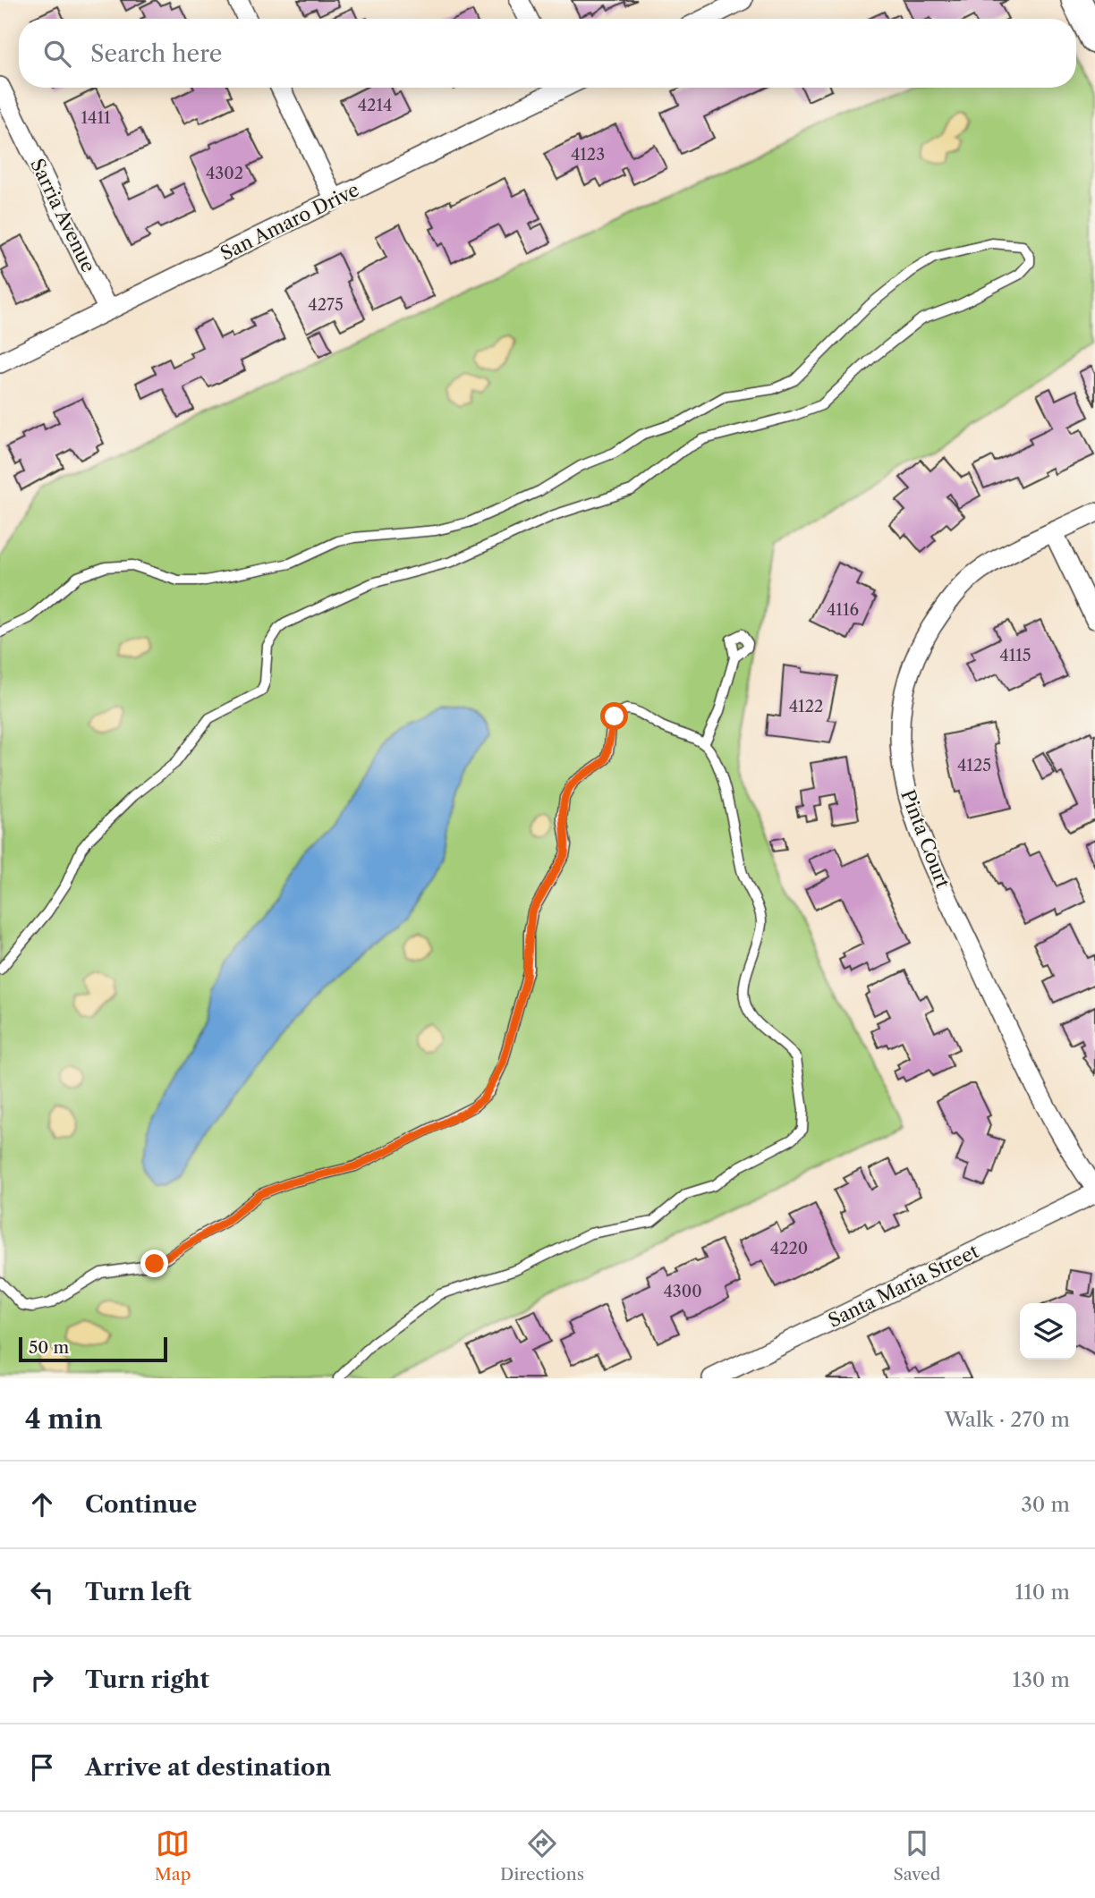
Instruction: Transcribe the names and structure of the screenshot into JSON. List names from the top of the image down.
{
  "streets": {
    "street": [
      "Sarria Avenue",
      "San Amaro Drive",
      "Pinta Court",
      "Santa Maria Street"
    ]
  },
  "crossings": [
    ["Sarria Avenue", "San Amaro Drive"]
  ],
  "house_numbers": [
    "4214",
    "1411",
    "4123",
    "4302",
    "4275",
    "4116",
    "4115",
    "4122",
    "4125",
    "4220",
    "4300"
  ],
  "scale_bar": "50 m",
  "page": {
    "search": "Search here",
    "scale": "50 m",
    "heading": ["4 min", "Walk · 270 m"],
    "list": [
      ["Continue", "30 m"],
      ["Turn left", "110 m"],
      ["Turn right", "130 m"],
      "Arrive at destination"
    ],
    "nav": ["Map", "Directions", "Saved"]
  }
}
